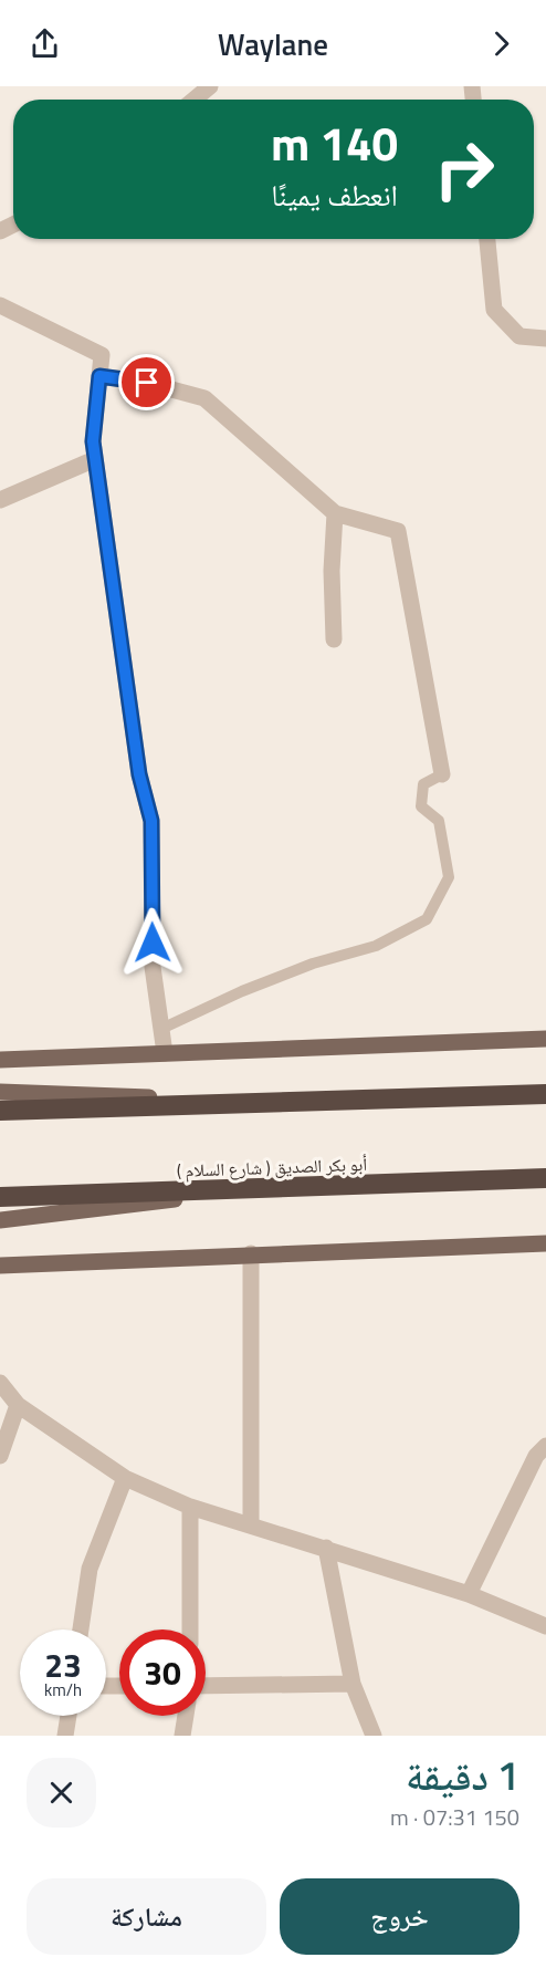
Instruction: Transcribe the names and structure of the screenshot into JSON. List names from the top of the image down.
{
  "streets": {
    "highway": ["( شارع السلام ) أبو بكر الصديق"]
  },
  "page": {
    "header": "Waylane",
    "turn": ["140 m", "انعطف يمينًا"],
    "speed": "23 km/h",
    "limit": "30",
    "heading": ["1 دقيقة", "150 m · 07:31"],
    "buttons": ["خروج", "مشاركة"]
  }
}
